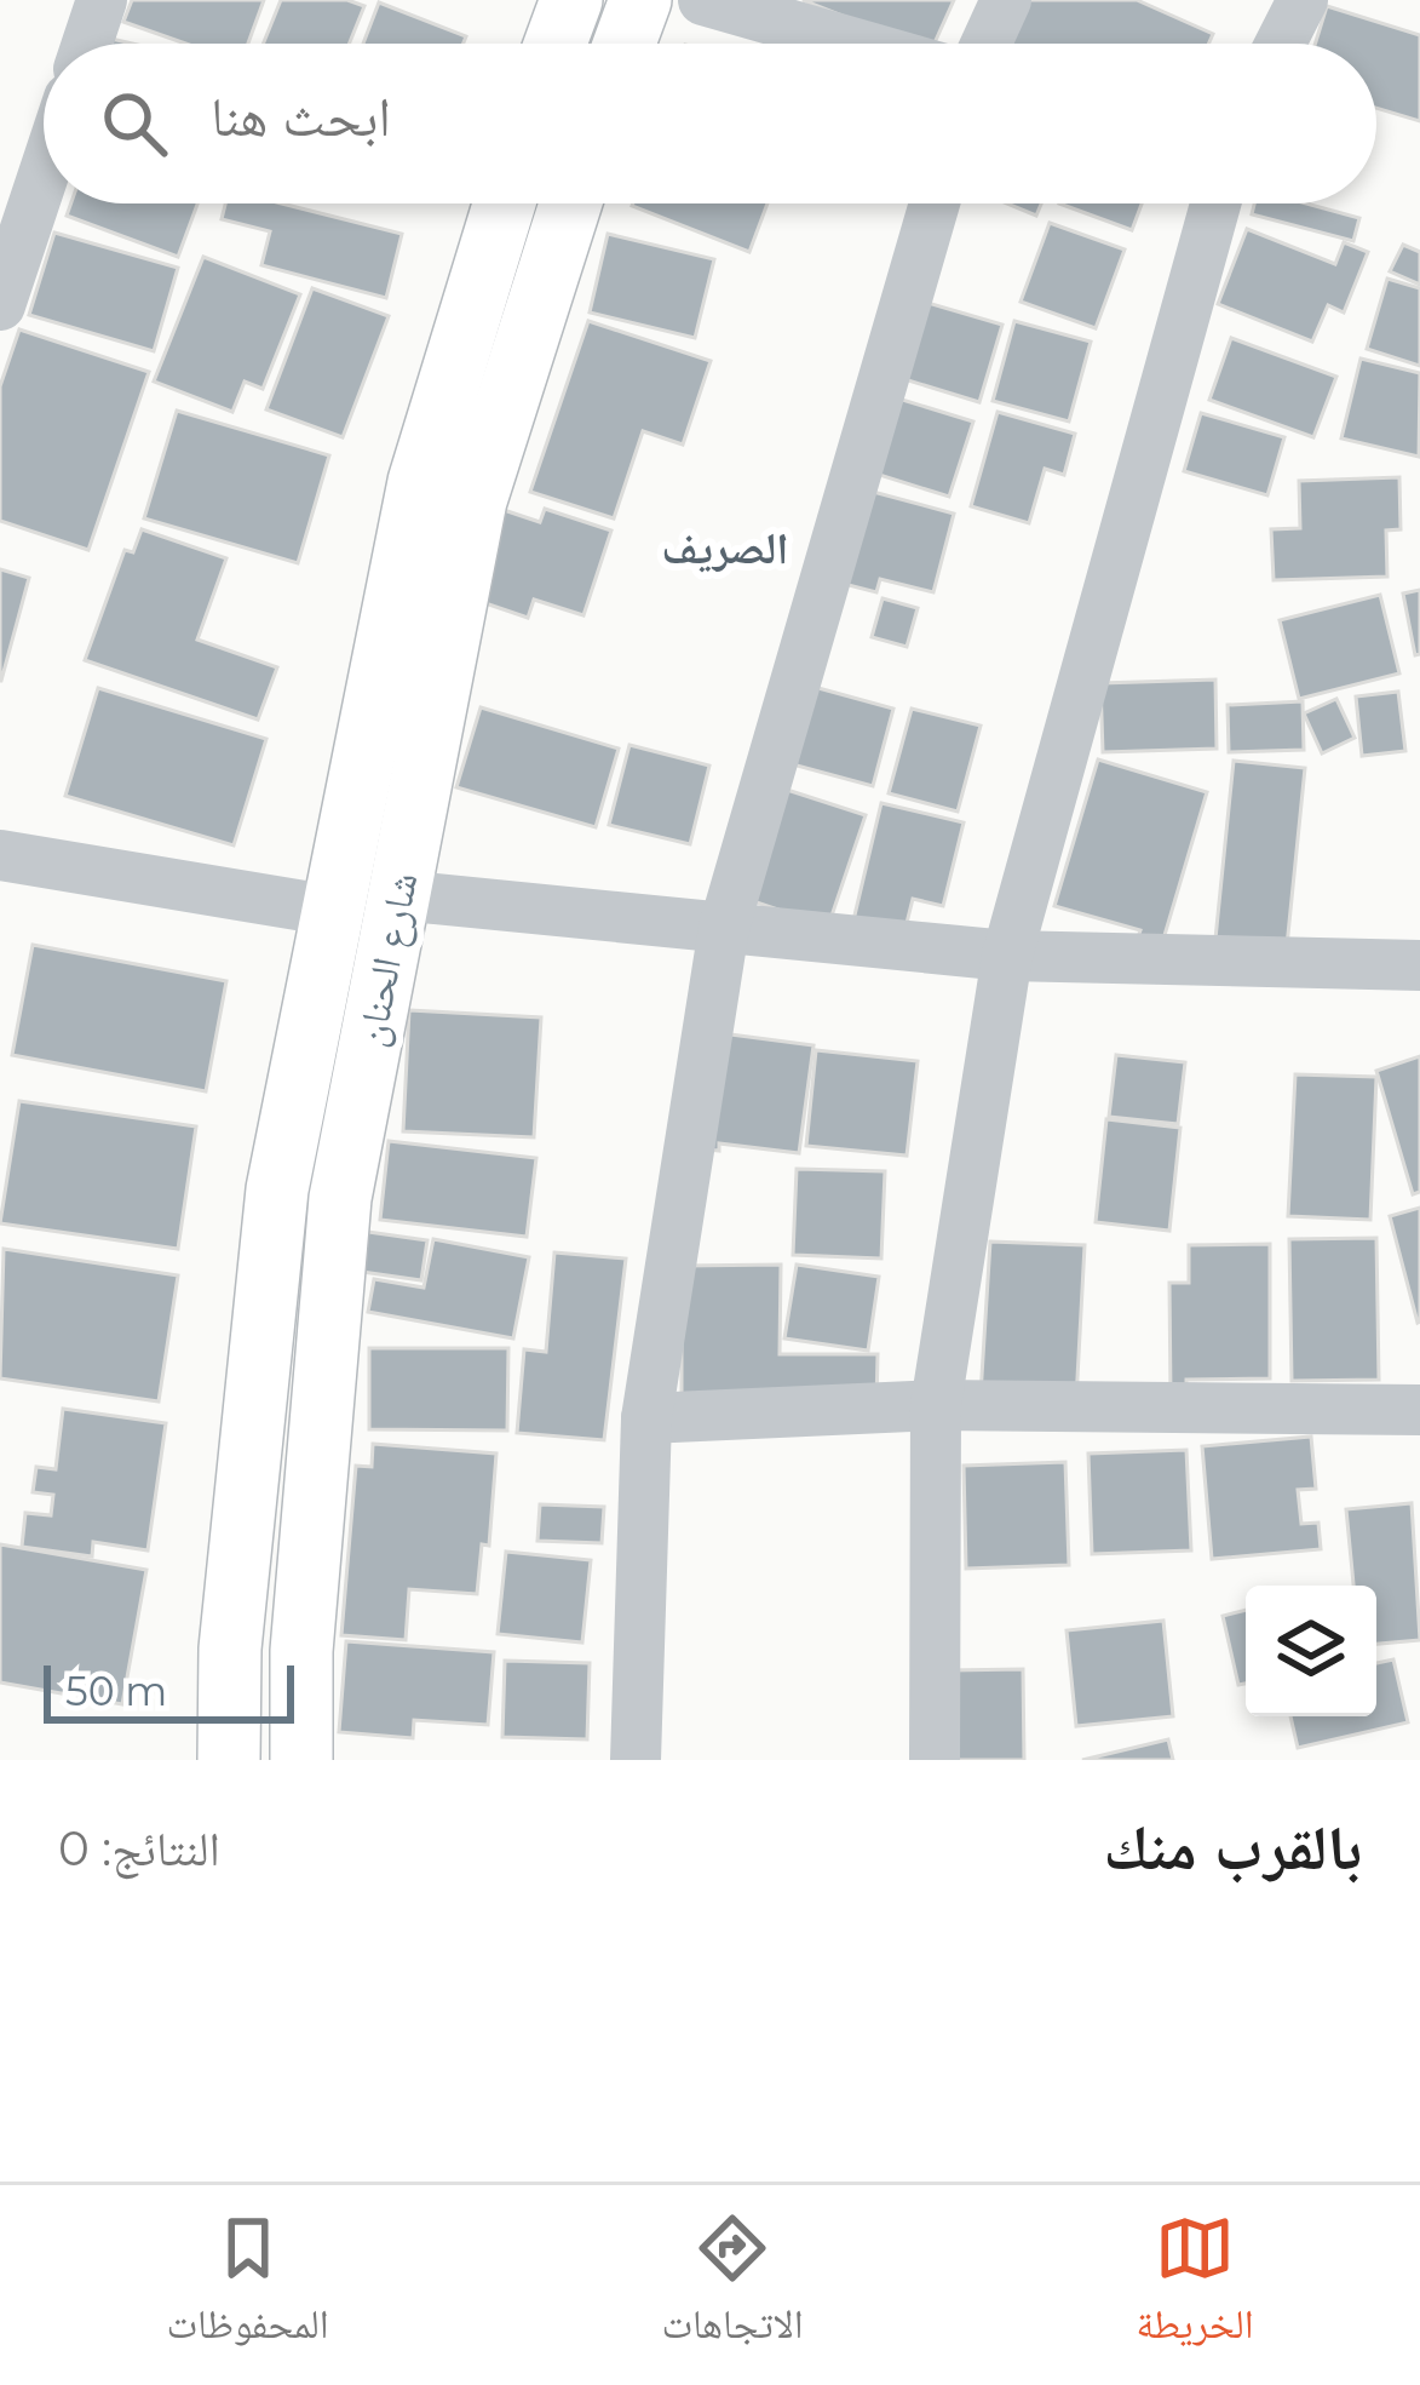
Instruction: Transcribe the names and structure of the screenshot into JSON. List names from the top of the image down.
{
  "streets": {
    "main road": ["شارع الحنان"]
  },
  "districts": ["الصريف"],
  "scale_bar": "50 m",
  "page": {
    "search": "ابحث هنا",
    "scale": "50 m",
    "heading": ["بالقرب منك", "النتائج: 0"],
    "nav": ["الخريطة", "الاتجاهات", "المحفوظات"]
  }
}
